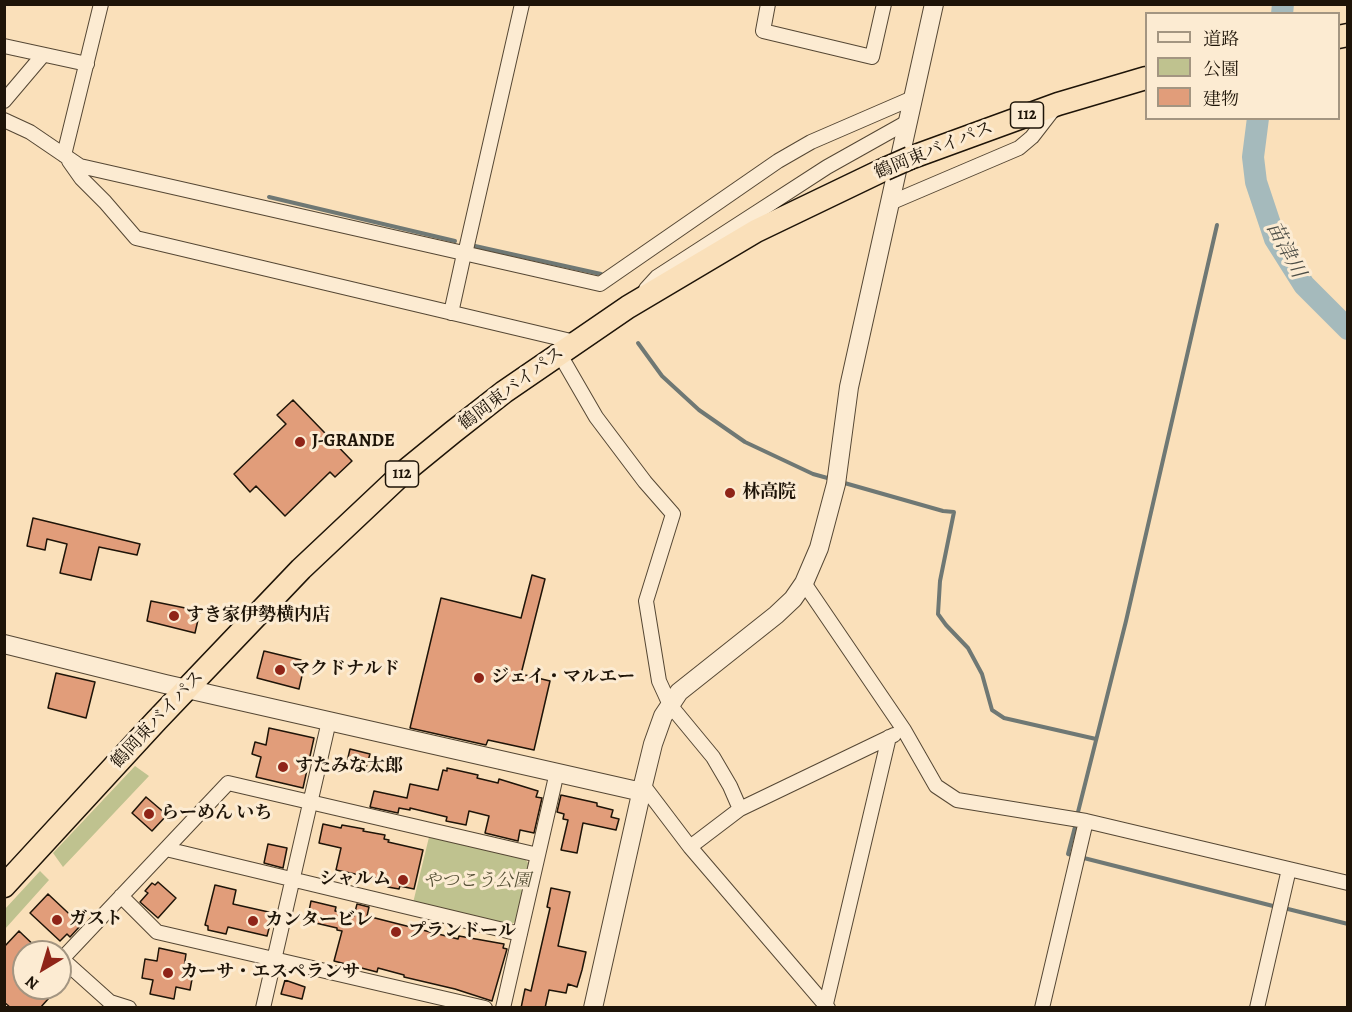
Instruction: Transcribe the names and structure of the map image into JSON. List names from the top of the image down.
{
  "streets": {
    "highway": ["112", "鶴岡東バイパス"]
  },
  "water": ["苗津川"],
  "parks": ["やつこう公園"],
  "places": [
    "J-GRANDE",
    "林高院",
    "すき家伊勢横内店",
    "マクドナルド",
    "ジェイ・マルエー",
    "すたみな太郎",
    "らーめん いち",
    "シャルム",
    "ガスト",
    "カンタービレ",
    "プランドール",
    "カーサ・エスペランサ"
  ],
  "legend": ["道路", "公園", "建物"],
  "north": "bottom left"
}
